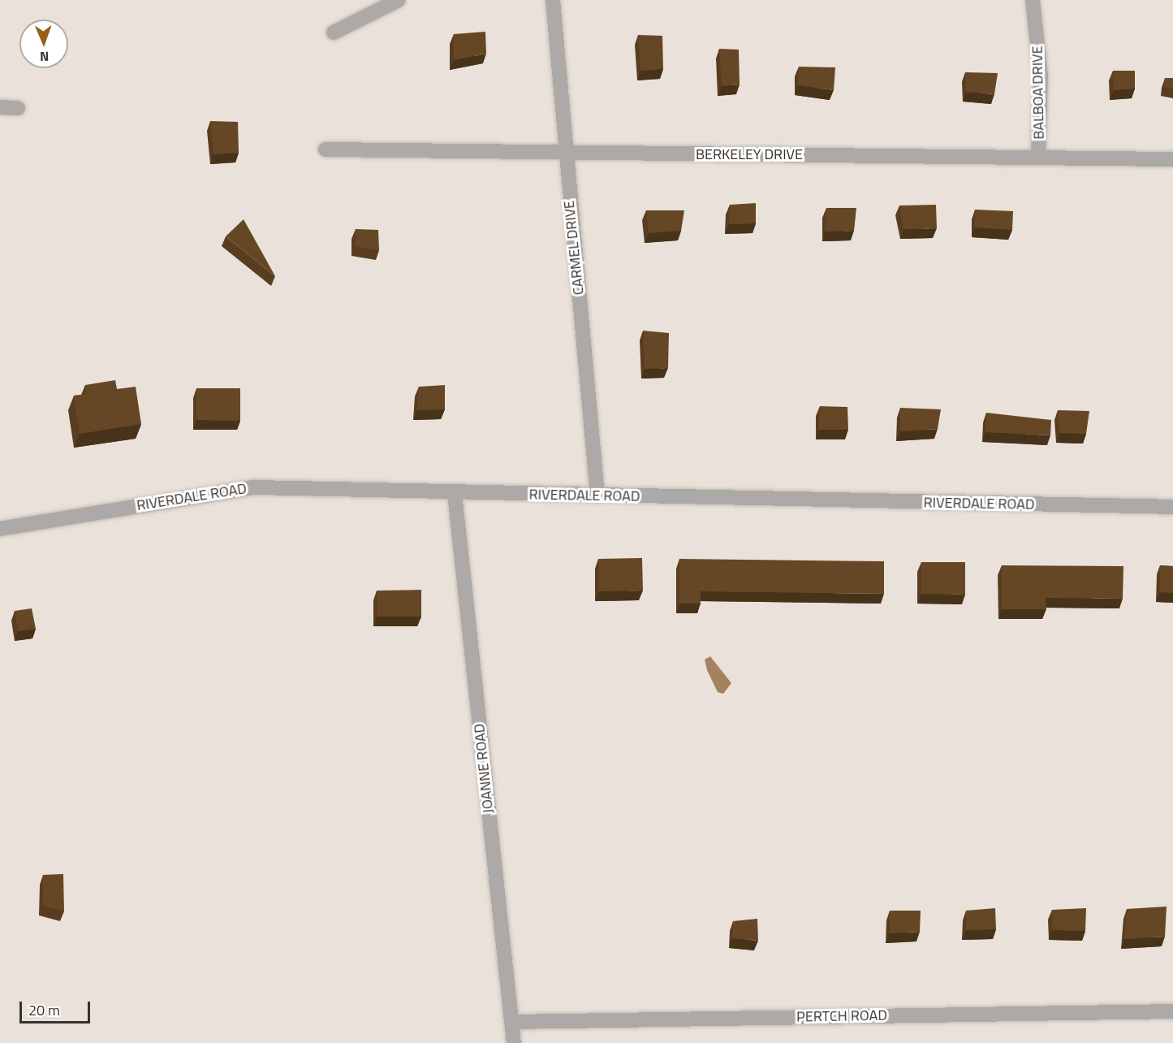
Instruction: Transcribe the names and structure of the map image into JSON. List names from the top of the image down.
{
  "streets": {
    "street": [
      "BALBOA DRIVE",
      "BERKELEY DRIVE",
      "CARMEL DRIVE",
      "RIVERDALE ROAD",
      "JOANNE ROAD",
      "PERTCH ROAD"
    ]
  },
  "crossings": [
    ["BALBOA DRIVE", "BERKELEY DRIVE"],
    ["BERKELEY DRIVE", "CARMEL DRIVE"],
    ["CARMEL DRIVE", "RIVERDALE ROAD"],
    ["RIVERDALE ROAD", "JOANNE ROAD"],
    ["JOANNE ROAD", "PERTCH ROAD"]
  ],
  "scale_bar": "20 m",
  "north": "bottom"
}
